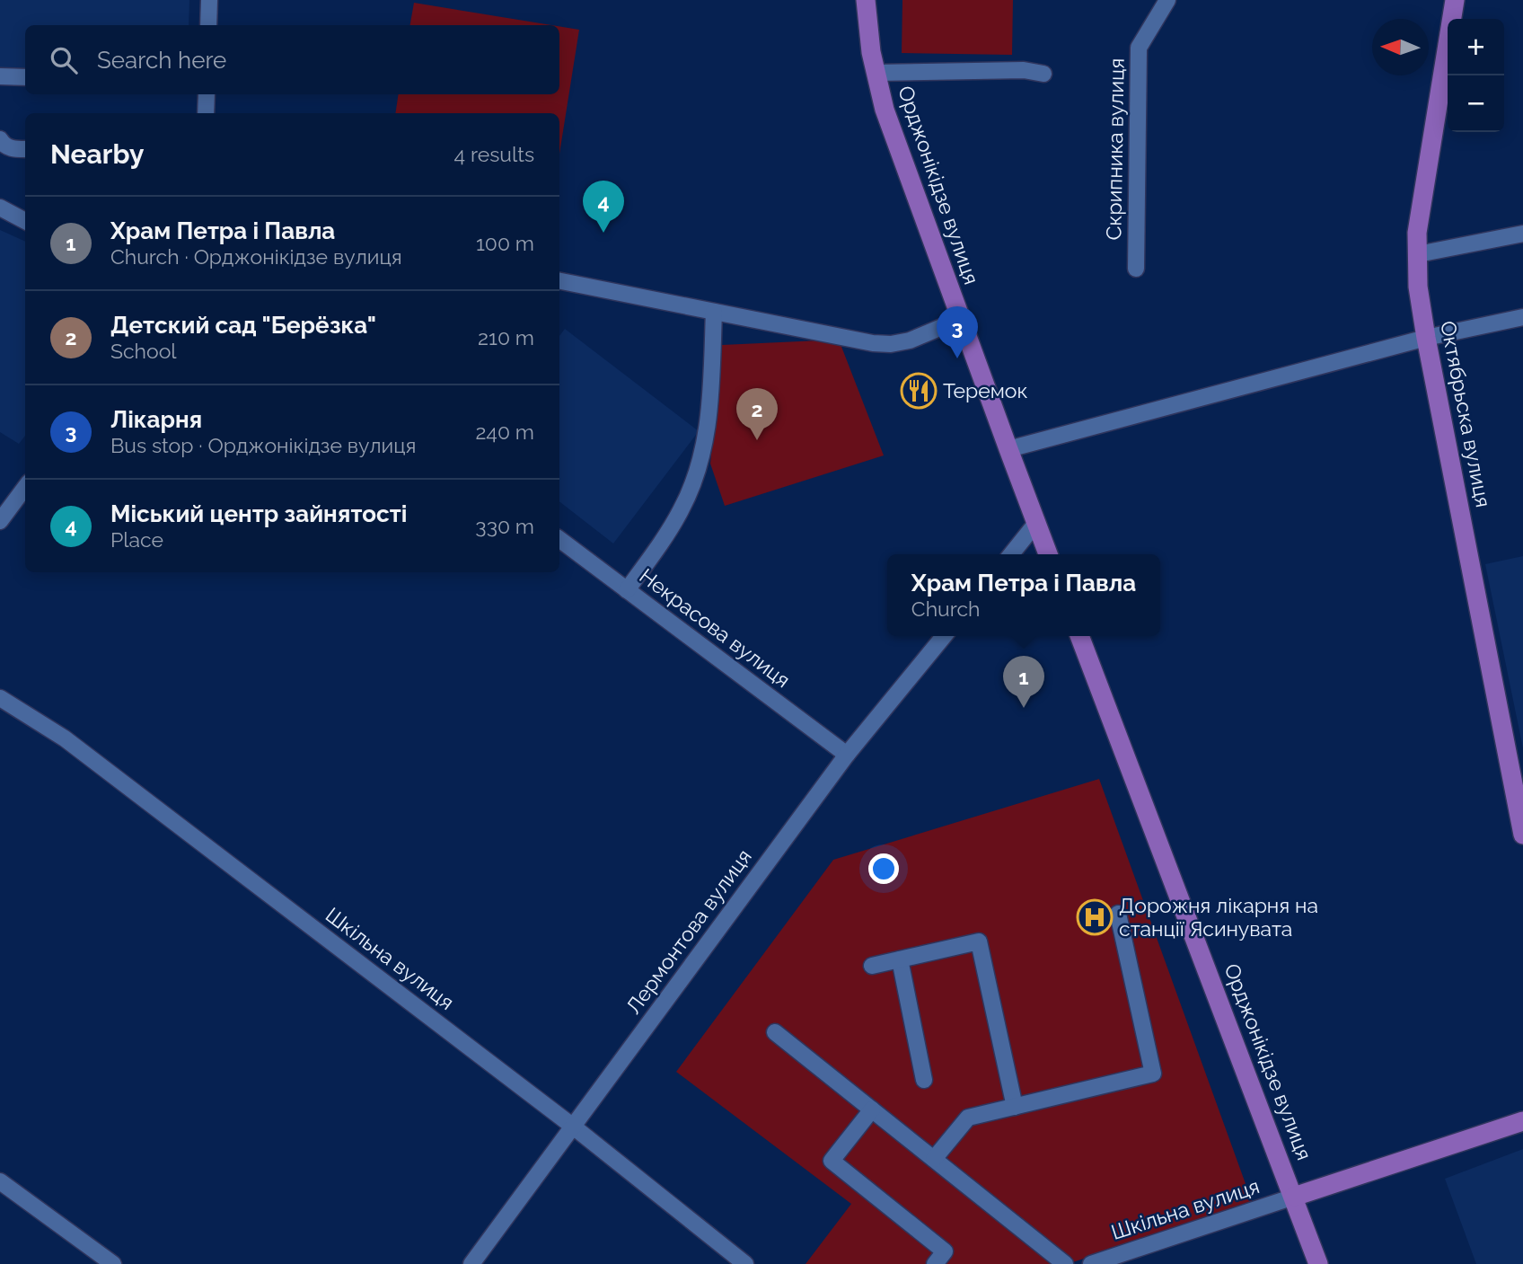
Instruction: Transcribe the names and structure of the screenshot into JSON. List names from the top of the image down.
{
  "streets": {
    "main road": ["Орджонікідзе вулиця", "Октябрьска вулиця"],
    "street": [
      "Скрипника вулиця",
      "Некрасова вулиця",
      "Лермонтова вулиця",
      "Шкільна вулиця"
    ]
  },
  "crossings": [
    ["Орджонікідзе вулиця", "Шкільна вулиця"],
    ["Некрасова вулиця", "Лермонтова вулиця"],
    ["Лермонтова вулиця", "Шкільна вулиця"]
  ],
  "places": {
    "restaurant": ["Теремок"],
    "hospital": ["Дорожня лікарня на станції Ясинувата"]
  },
  "north": "left",
  "page": {
    "map_buttons": ["+", "−"],
    "search": "Search here",
    "heading": ["Nearby", "4 results"],
    "pins": [
      "4",
      "3",
      "2",
      "1"
    ],
    "list": [
      {
        "mark": "1",
        "name": "Храм Петра і Павла",
        "note": "Church · Орджонікідзе вулиця",
        "value": "100 m"
      },
      {
        "mark": "2",
        "name": "Детский сад \"Берёзка\"",
        "note": "School",
        "value": "210 m"
      },
      {
        "mark": "3",
        "name": "Лікарня",
        "note": "Bus stop · Орджонікідзе вулиця",
        "value": "240 m"
      },
      {
        "mark": "4",
        "name": "Міський центр зайнятості",
        "note": "Place",
        "value": "330 m"
      }
    ],
    "popup": ["Храм Петра і Павла", "Church"]
  }
}
